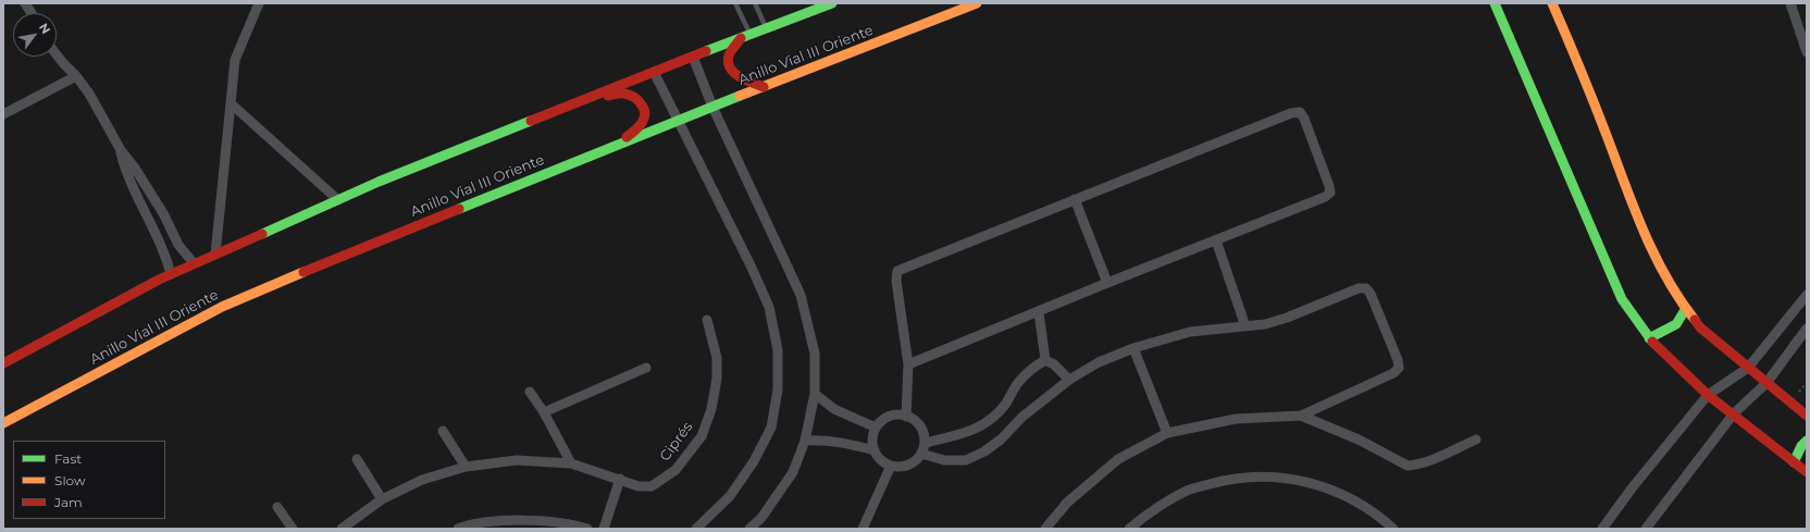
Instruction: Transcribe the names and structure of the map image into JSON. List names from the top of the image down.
{
  "streets": {
    "main road": ["Anillo Vial III Oriente"],
    "street": ["Ciprés"]
  },
  "legend": ["Fast", "Slow", "Jam"],
  "north": "top right"
}
